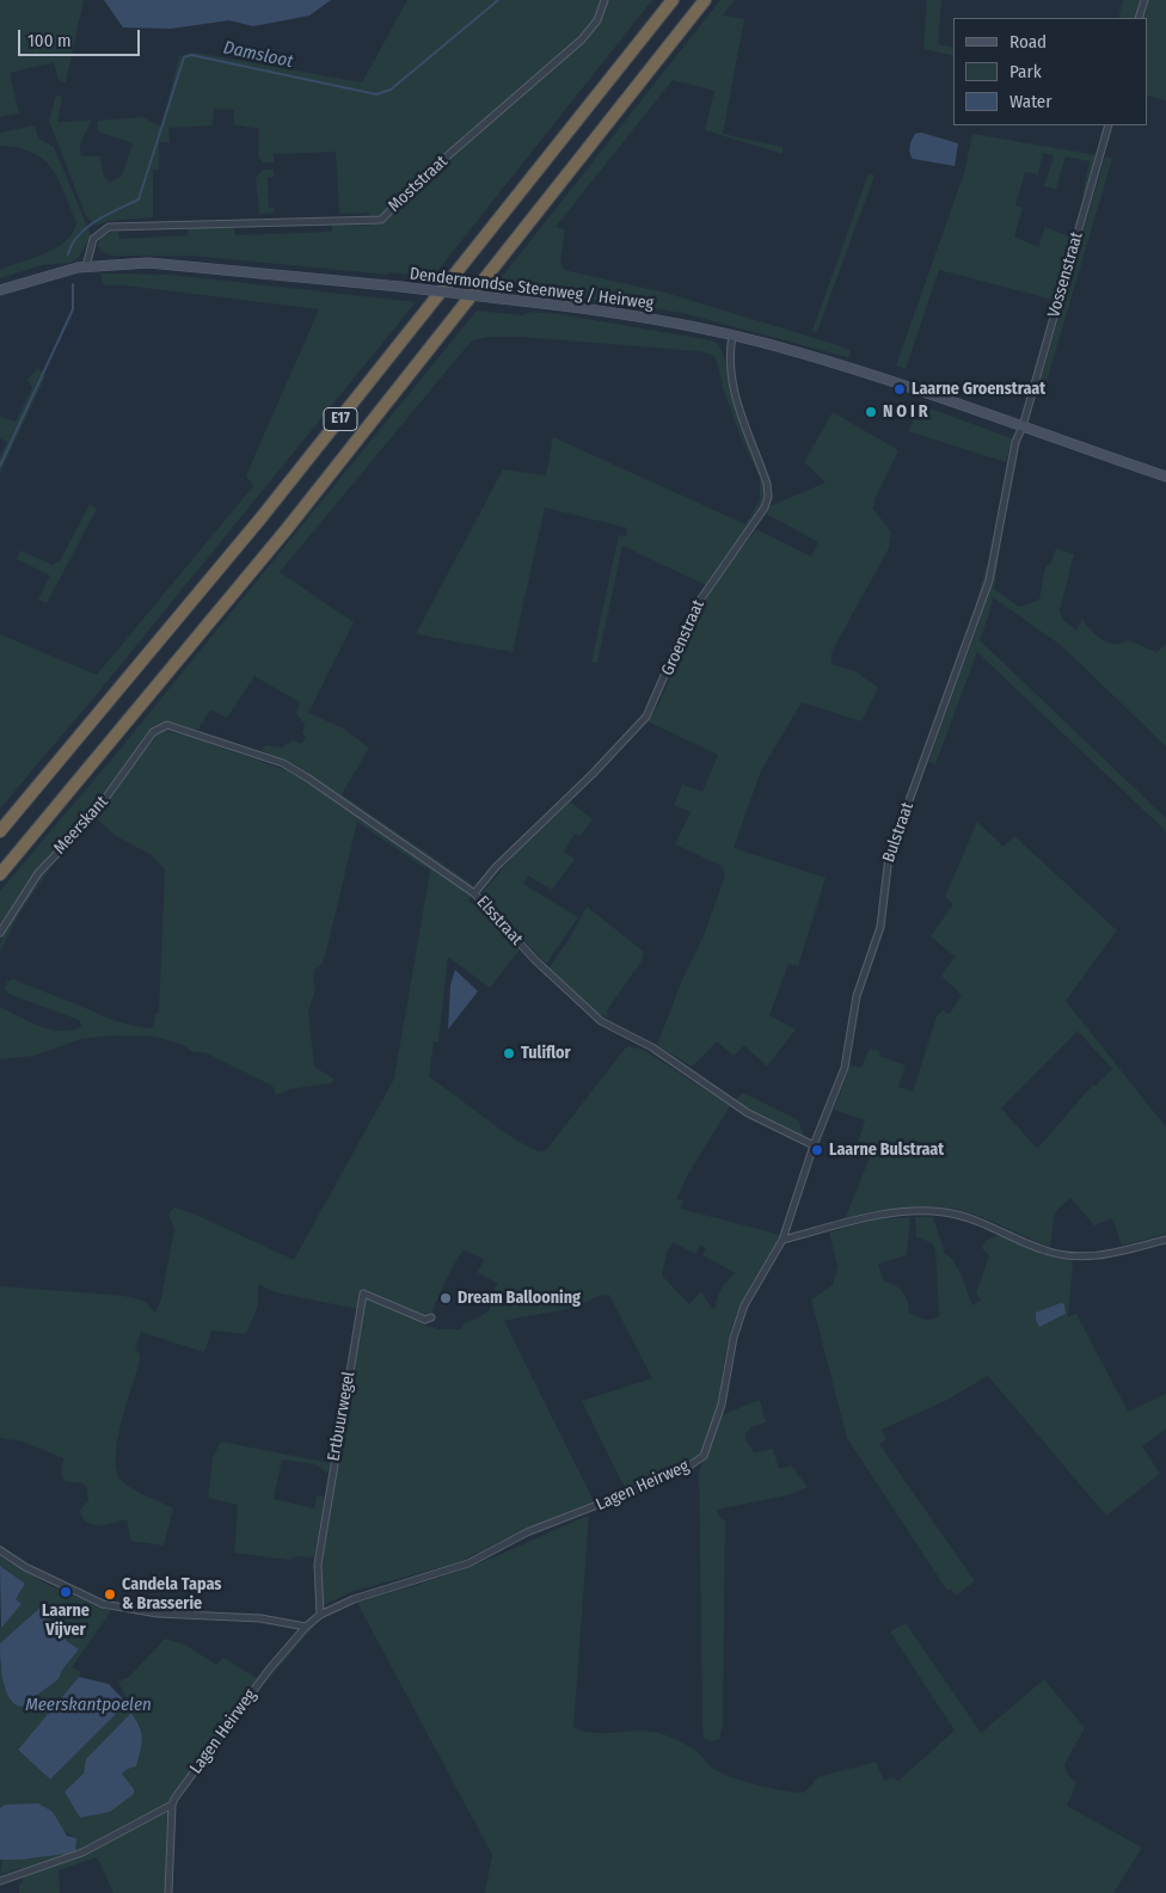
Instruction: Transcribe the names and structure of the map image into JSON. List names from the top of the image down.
{
  "streets": {
    "highway": ["E17"],
    "main road": ["Dendermondse Steenweg / Heirweg"],
    "street": [
      "Moststraat",
      "Vossenstraat",
      "Groenstraat",
      "Meerskant",
      "Bulstraat",
      "Elsstraat",
      "Ertbuurwegel",
      "Lagen Heirweg"
    ]
  },
  "crossings": [
    ["Moststraat", "Dendermondse Steenweg / Heirweg"],
    ["Vossenstraat", "Dendermondse Steenweg / Heirweg"],
    ["Vossenstraat", "Bulstraat"],
    ["Dendermondse Steenweg / Heirweg", "Groenstraat"],
    ["Dendermondse Steenweg / Heirweg", "Bulstraat"],
    ["Groenstraat", "Elsstraat"],
    ["Meerskant", "Elsstraat"],
    ["Bulstraat", "Elsstraat"],
    ["Bulstraat", "Lagen Heirweg"],
    ["Ertbuurwegel", "Lagen Heirweg"]
  ],
  "water": ["Damsloot", "Meerskantpoelen"],
  "places": [
    "Laarne Groenstraat",
    "N O I R",
    "Tuliflor",
    "Laarne Bulstraat",
    "Dream Ballooning",
    "Laarne Vijver",
    "Candela Tapas & Brasserie"
  ],
  "legend": ["Road", "Park", "Water"],
  "scale_bar": "100 m"
}
